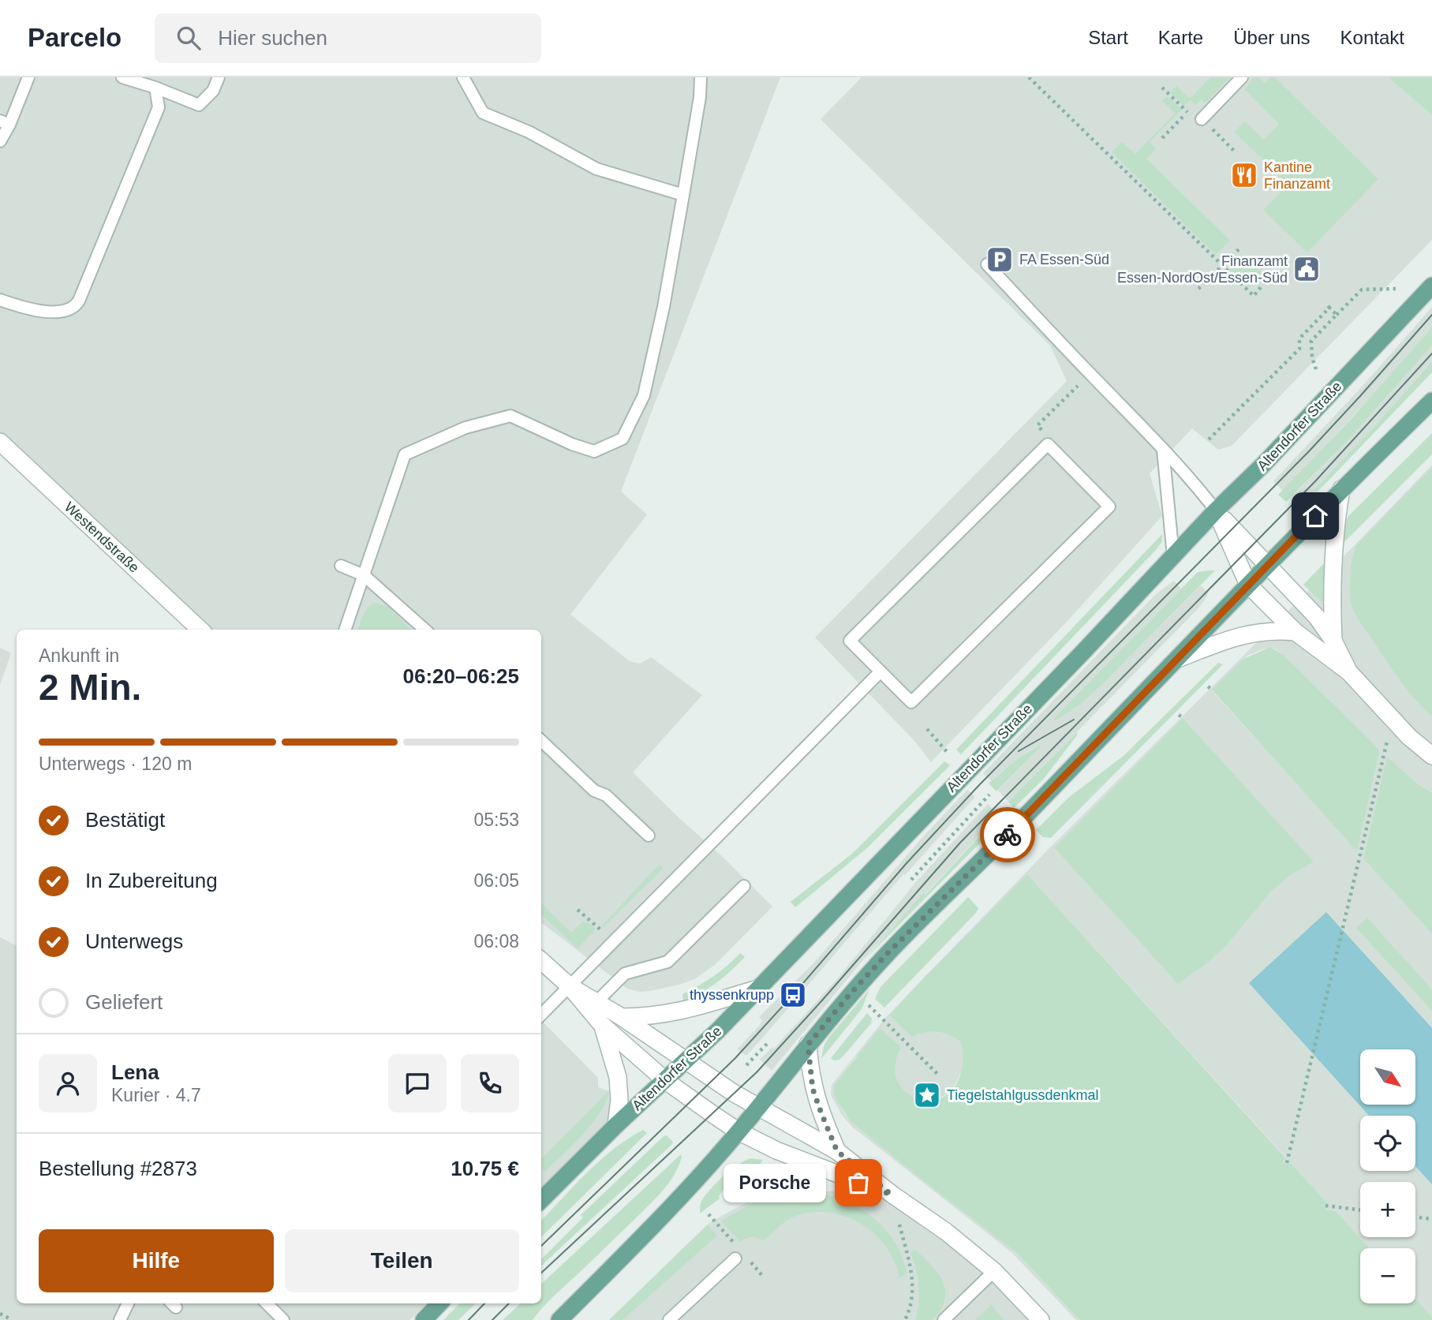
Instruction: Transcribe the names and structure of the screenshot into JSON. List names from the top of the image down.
{
  "streets": {
    "main road": ["Altendorfer Straße"],
    "street": ["Westendstraße"]
  },
  "places": {
    "restaurant": ["Kantine Finanzamt"],
    "parking": ["FA Essen-Süd"],
    "public building": ["Finanzamt Essen-NordOst/Essen-Süd"],
    "bus stop": ["thyssenkrupp"],
    "place": ["Tiegelstahlgussdenkmal"],
    "other": ["Porsche"]
  },
  "north": "bottom right",
  "page": {
    "header": "Parcelo",
    "search": "Hier suchen",
    "nav": [
      "Start",
      "Karte",
      "Über uns",
      "Kontakt"
    ],
    "heading": ["2 Min.", "Ankunft in", "06:20–06:25"],
    "panel": [
      "Lena",
      "Kurier · 4.7",
      "Bestellung #2873",
      "10.75 €"
    ],
    "bar": "Unterwegs · 120 m",
    "list": [
      ["Bestätigt", "05:53"],
      ["In Zubereitung", "06:05"],
      ["Unterwegs", "06:08"],
      "Geliefert"
    ],
    "map_buttons": ["+", "−"],
    "bubble": "Porsche",
    "buttons": ["Hilfe", "Teilen"]
  }
}
